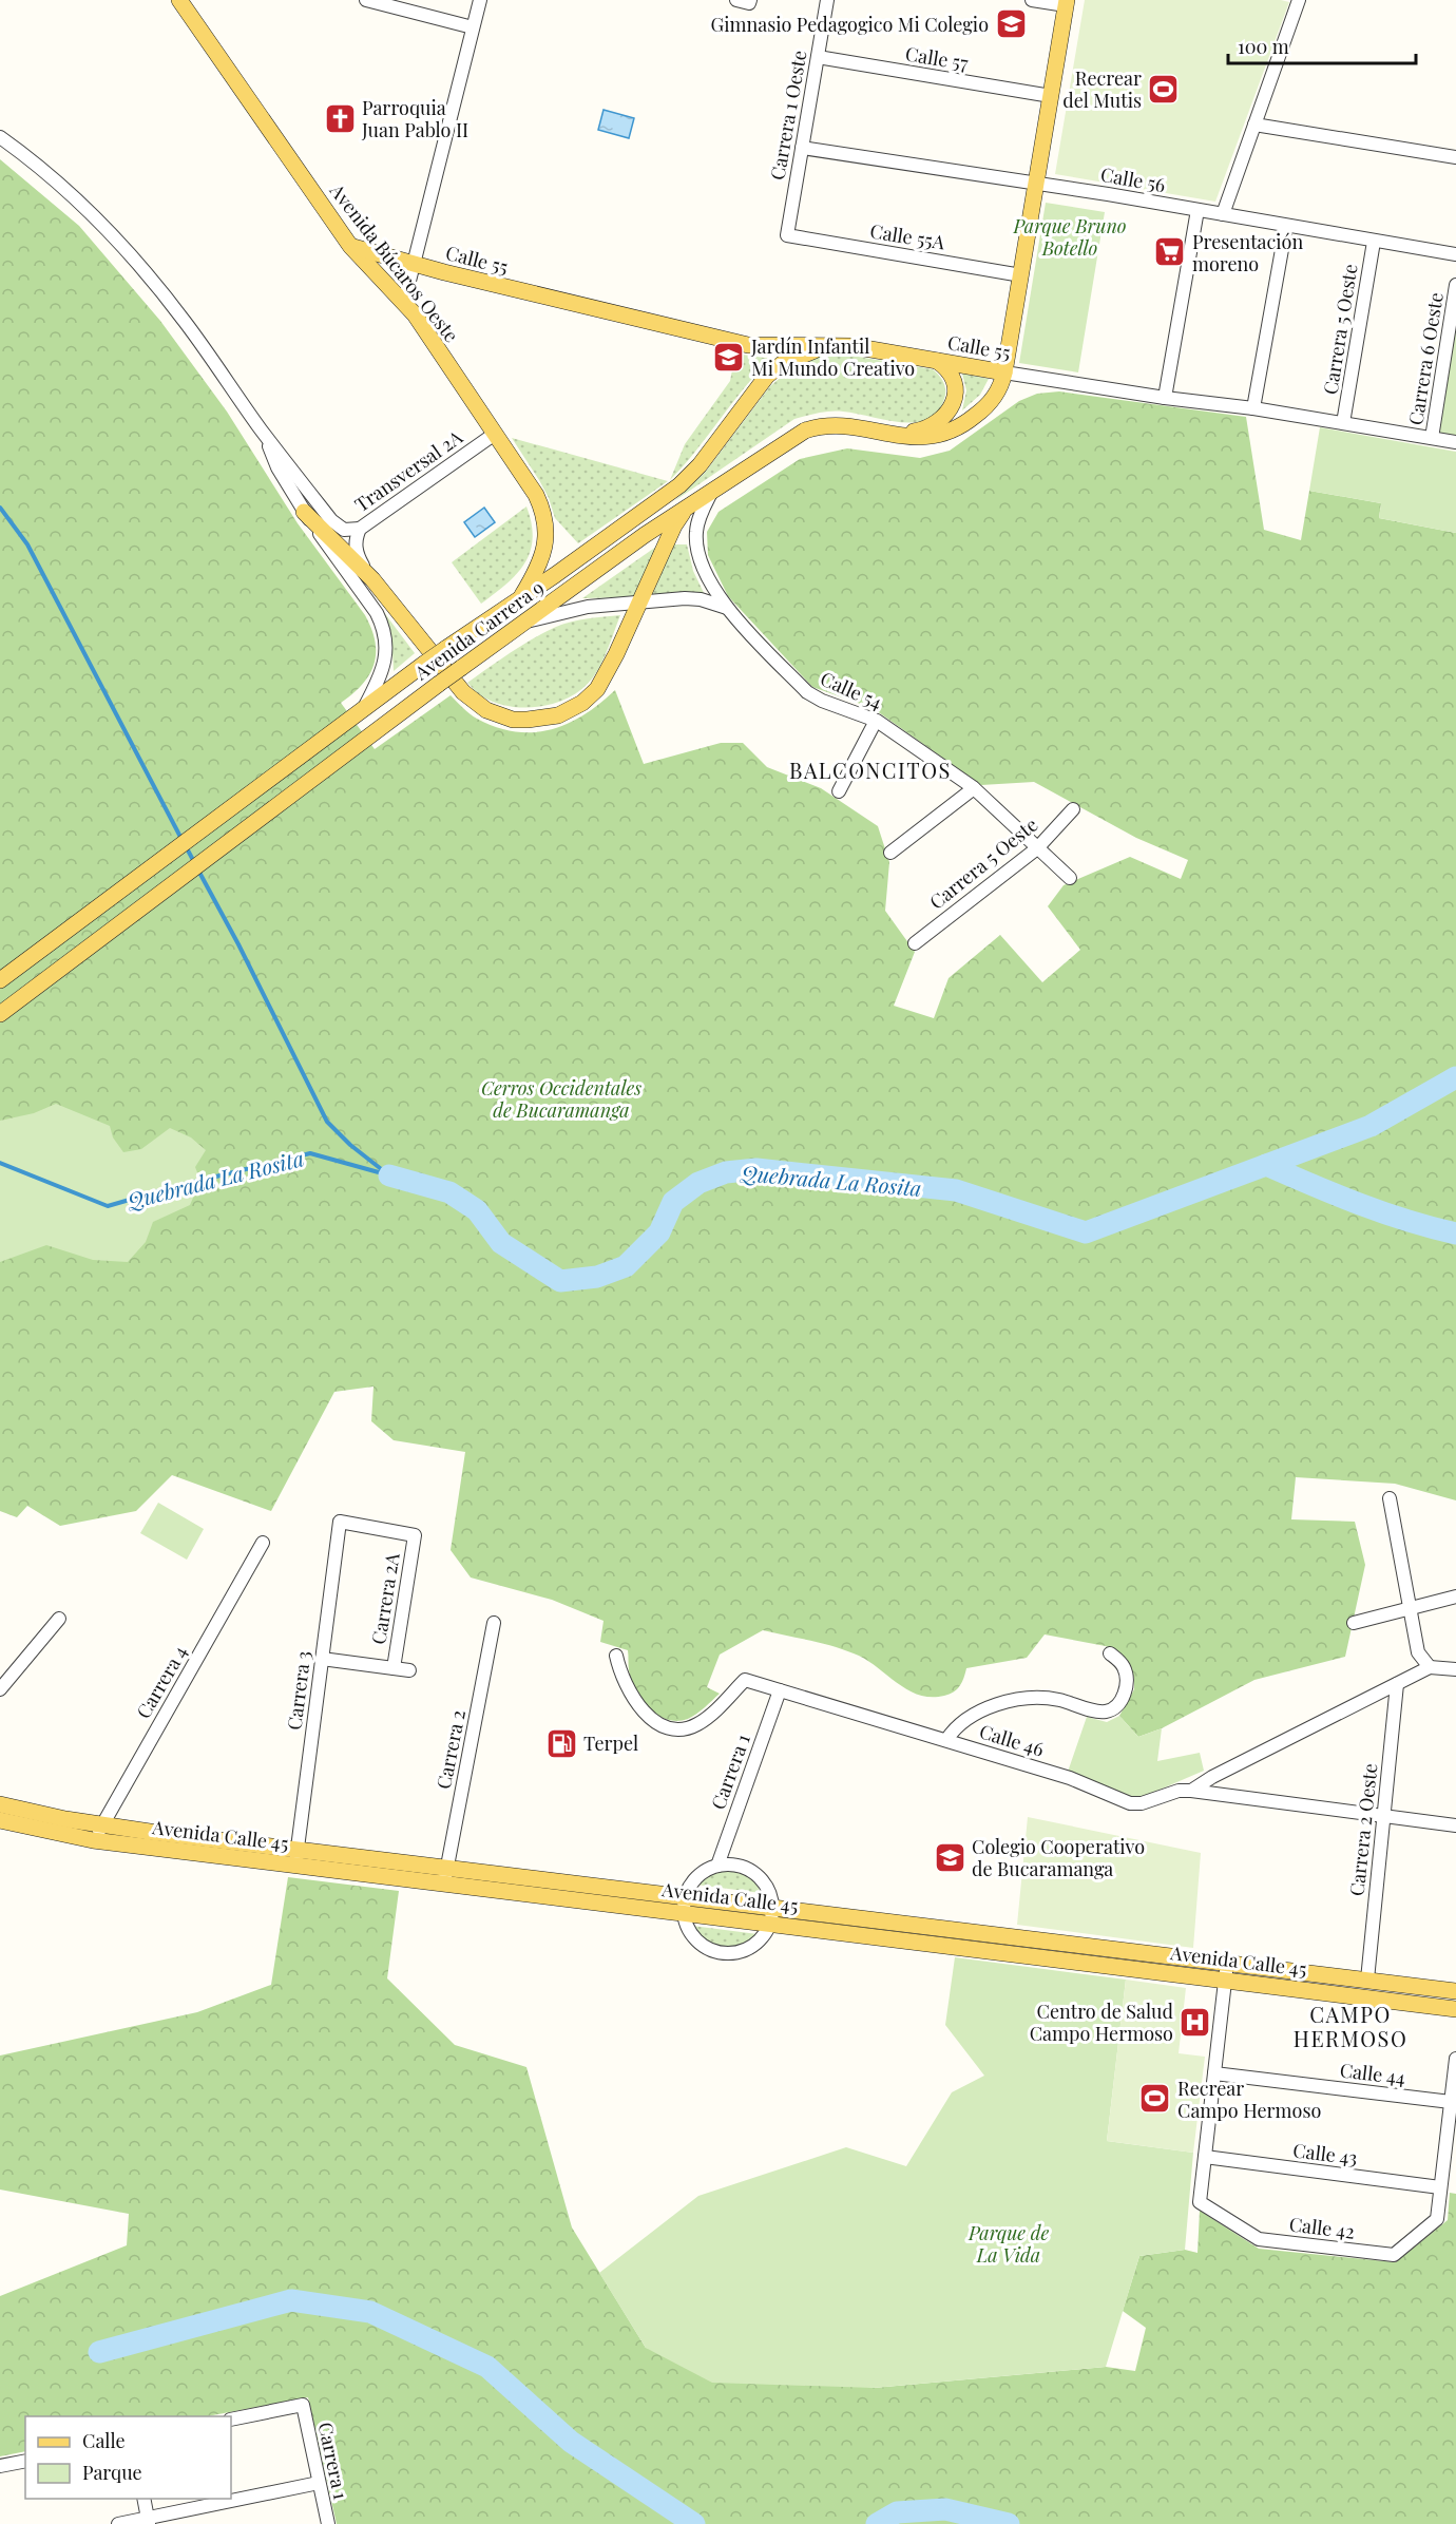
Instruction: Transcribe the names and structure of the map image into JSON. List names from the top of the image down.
{
  "streets": {
    "main road": [
      "Calle 55",
      "Avenida Búcaros Oeste",
      "Avenida Carrera 9",
      "Avenida Calle 45"
    ],
    "street": [
      "Calle 57",
      "Carrera 1 Oeste",
      "Calle 56",
      "Calle 55A",
      "Carrera 5 Oeste",
      "Carrera 6 Oeste",
      "Transversal 2A",
      "Calle 54",
      "Carrera 2A",
      "Carrera 4",
      "Carrera 3",
      "Calle 46",
      "Carrera 2",
      "Carrera 1",
      "Carrera 2 Oeste",
      "Calle 44",
      "Calle 43",
      "Calle 42"
    ]
  },
  "crossings": [
    ["Calle 57", "Carrera 1 Oeste"],
    ["Calle 57", "Avenida Carrera 9"],
    ["Carrera 1 Oeste", "Calle 56"],
    ["Carrera 1 Oeste", "Calle 55A"],
    ["Calle 56", "Carrera 5 Oeste"],
    ["Calle 56", "Avenida Carrera 9"],
    ["Calle 55A", "Avenida Carrera 9"],
    ["Calle 55", "Avenida Búcaros Oeste"],
    ["Calle 55", "Carrera 5 Oeste"],
    ["Calle 55", "Carrera 6 Oeste"],
    ["Calle 55", "Avenida Carrera 9"],
    ["Avenida Búcaros Oeste", "Transversal 2A"],
    ["Avenida Búcaros Oeste", "Avenida Carrera 9"],
    ["Carrera 5 Oeste", "Calle 54"],
    ["Avenida Carrera 9", "Calle 54"],
    ["Carrera 2A", "Carrera 3"],
    ["Carrera 4", "Avenida Calle 45"],
    ["Carrera 3", "Avenida Calle 45"],
    ["Calle 46", "Carrera 1"],
    ["Calle 46", "Carrera 2 Oeste"],
    ["Carrera 2", "Avenida Calle 45"],
    ["Carrera 2 Oeste", "Avenida Calle 45"],
    ["Calle 43", "Calle 42"]
  ],
  "districts": ["BALCONCITOS", "CAMPO HERMOSO"],
  "water": ["Quebrada La Rosita"],
  "parks": ["Parque Bruno Botello", "Cerros Occidentales de Bucaramanga", "Parque de La Vida"],
  "places": {
    "school or university": ["Gimnasio Pedagogico Mi Colegio", "Jardín Infantil Mi Mundo Creativo", "Colegio Cooperativo de Bucaramanga"],
    "sports": ["Recrear del Mutis", "Recrear Campo Hermoso"],
    "church": ["Parroquia Juan Pablo II"],
    "supermarket": ["Presentación moreno"],
    "fuel station": ["Terpel"],
    "hospital": ["Centro de Salud Campo Hermoso"]
  },
  "legend": ["Calle", "Parque"],
  "scale_bar": "100 m"
}
